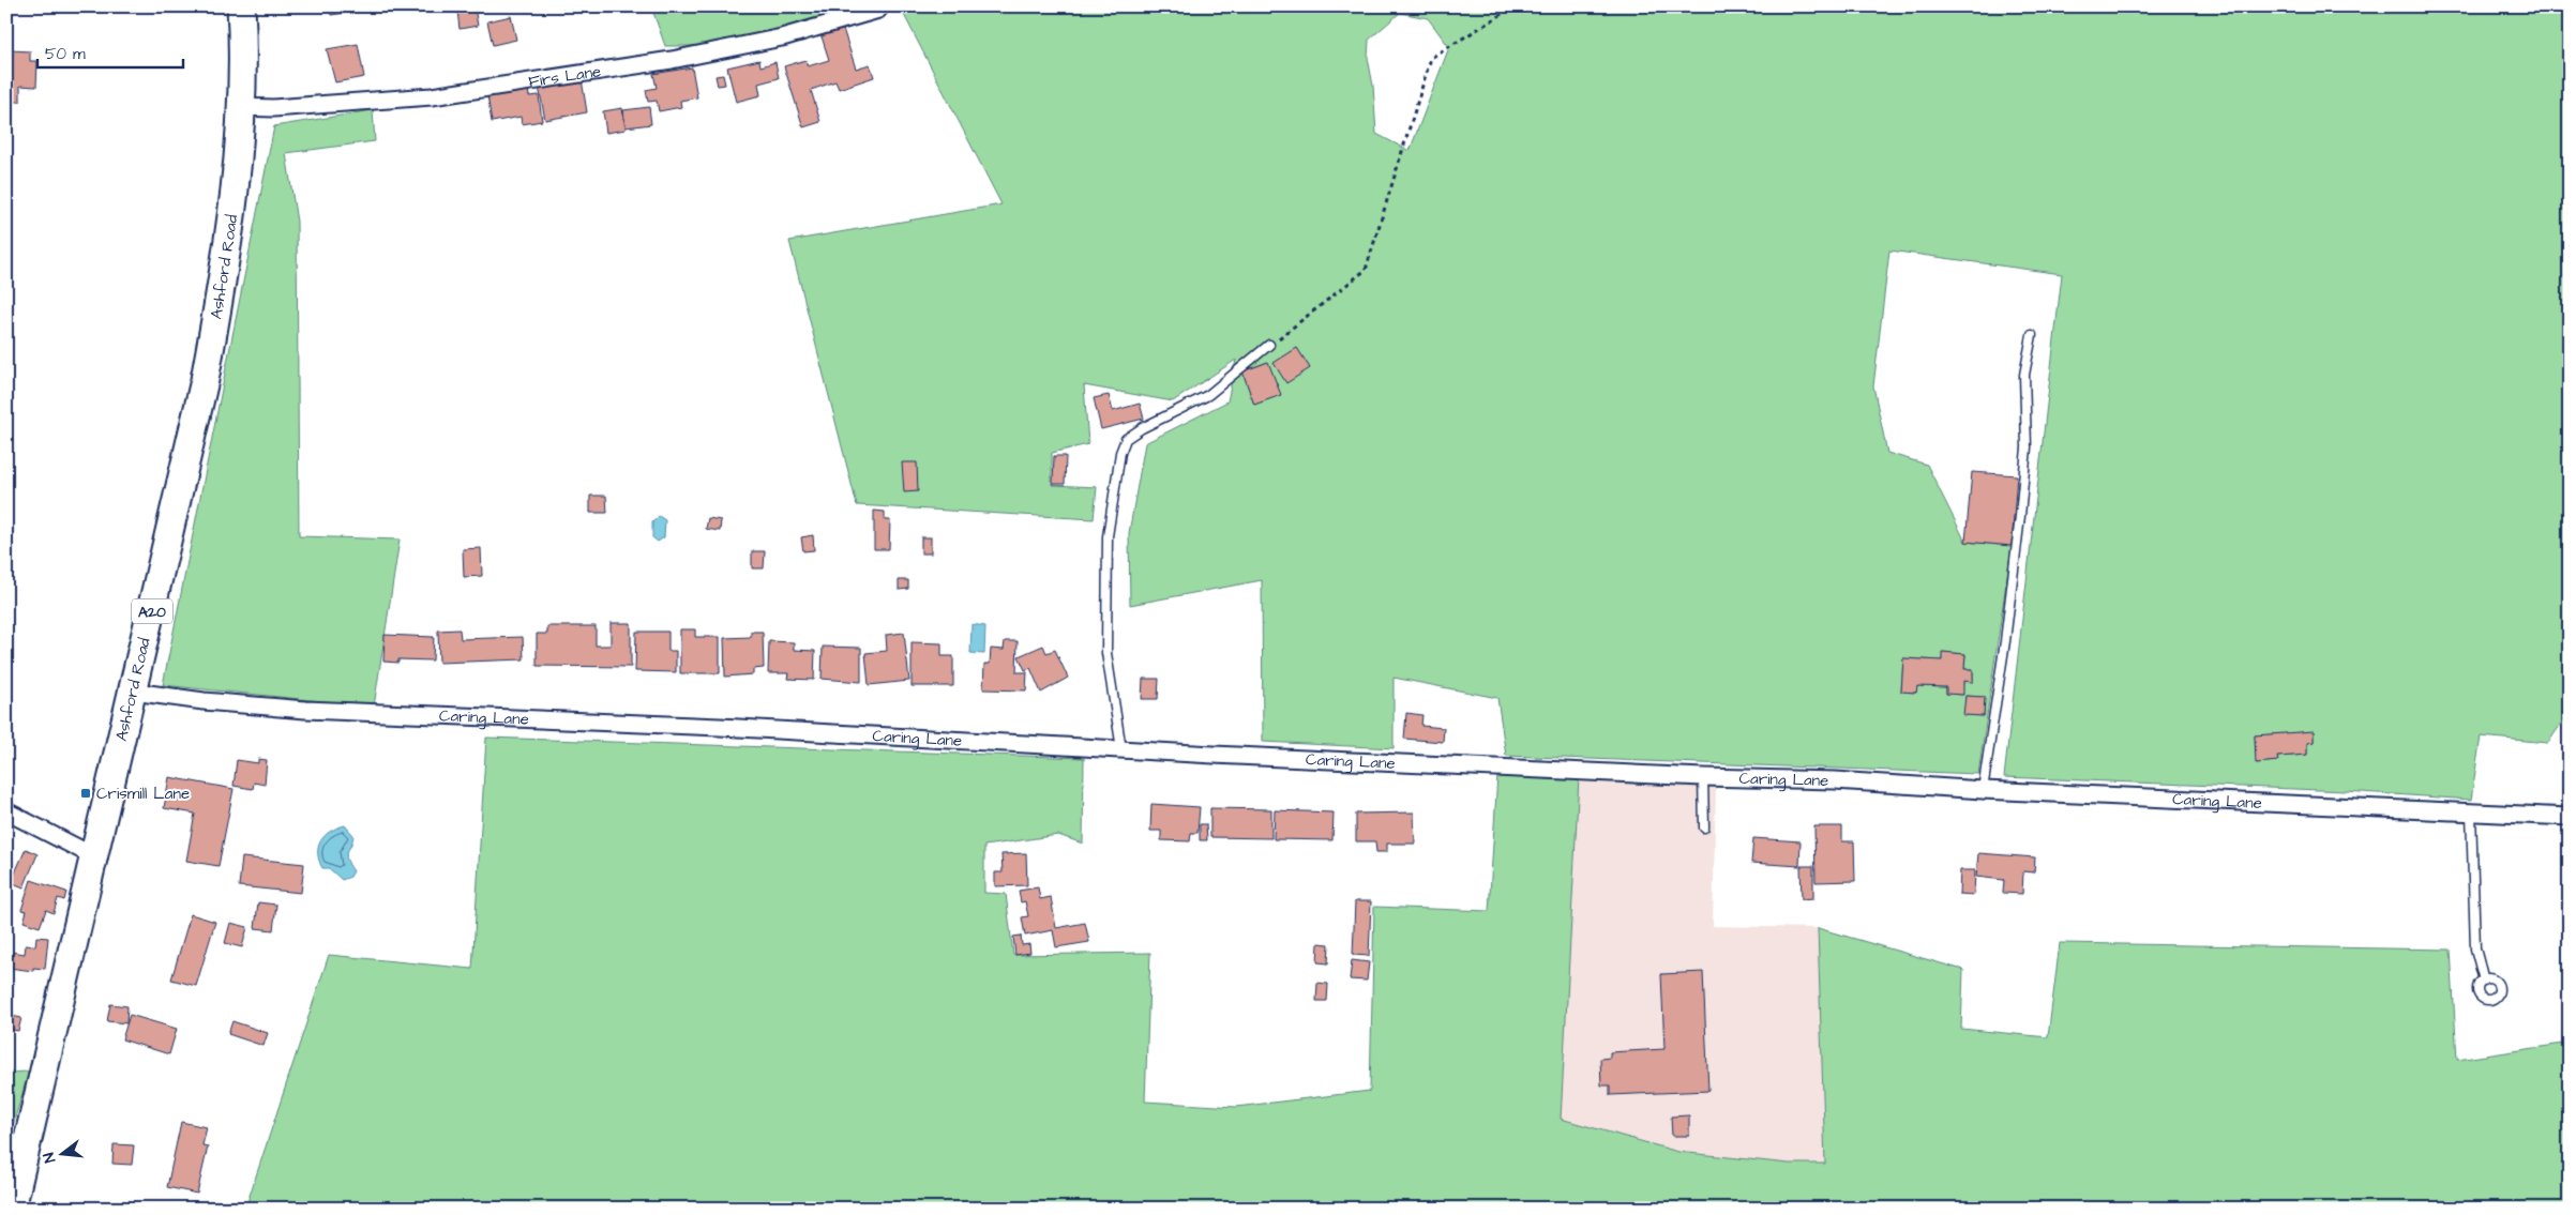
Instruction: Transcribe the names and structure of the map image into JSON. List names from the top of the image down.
{
  "streets": {
    "main road": ["Ashford Road", "A20"],
    "street": ["Firs Lane", "Caring Lane"]
  },
  "crossings": [
    ["Firs Lane", "Ashford Road"],
    ["Ashford Road", "Caring Lane"]
  ],
  "places": {
    "transit": ["Crismill Lane"]
  },
  "scale_bar": "50 m",
  "north": "left"
}
